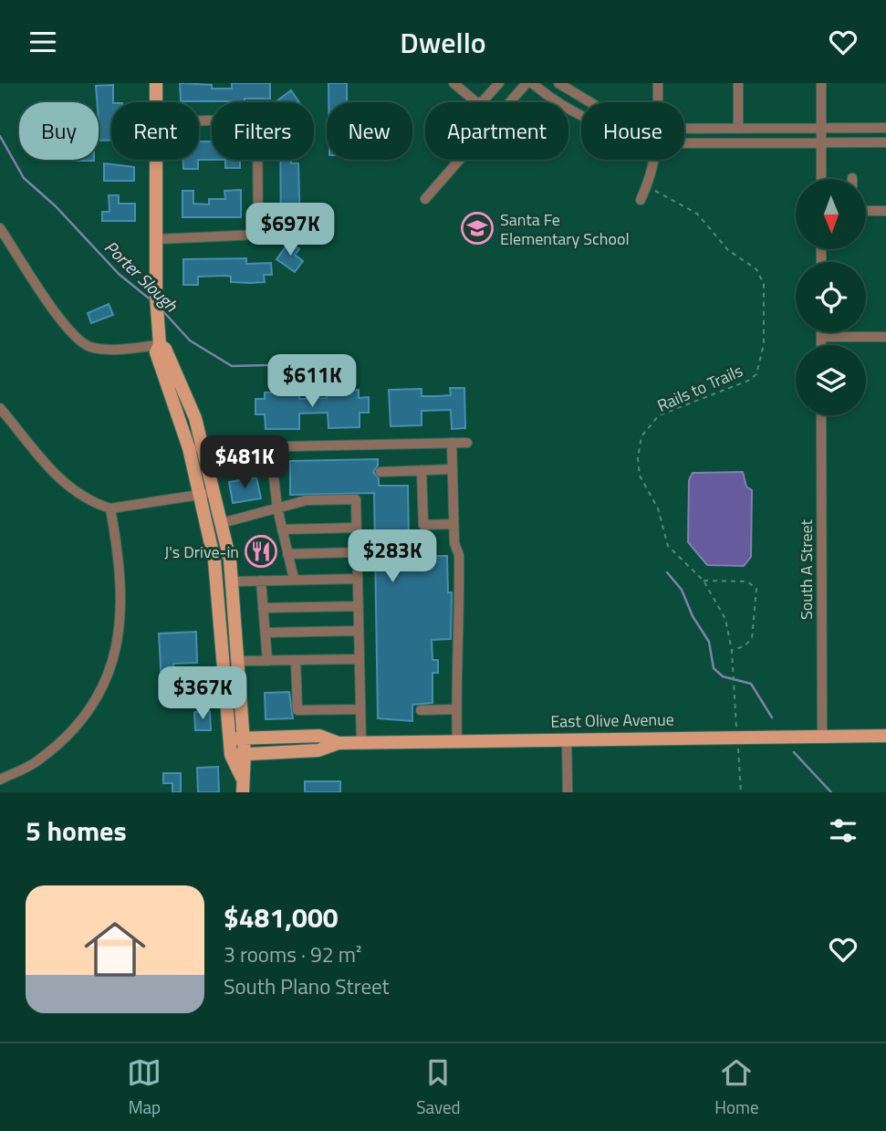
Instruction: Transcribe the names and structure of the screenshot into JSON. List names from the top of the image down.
{
  "streets": {
    "main road": ["East Olive Avenue"],
    "street": ["South A Street"],
    "path": ["Rails to Trails"]
  },
  "crossings": [
    ["South A Street", "East Olive Avenue"]
  ],
  "water": ["Porter Slough"],
  "places": {
    "school or university": ["Santa Fe Elementary School"],
    "restaurant": ["J's Drive-in"]
  },
  "north": "bottom",
  "page": {
    "header": "Dwello",
    "chip": [
      "Buy",
      "Rent",
      "Filters",
      "New",
      "Apartment",
      "House"
    ],
    "price": [
      "$697K",
      "$611K",
      "$481K",
      "$283K",
      "$367K"
    ],
    "heading": "5 homes",
    "list": [
      {
        "name": "$481,000",
        "note": "3 rooms · 92 m² · South Plano Street"
      }
    ],
    "tabs": ["Map", "Saved", "Home"]
  }
}
